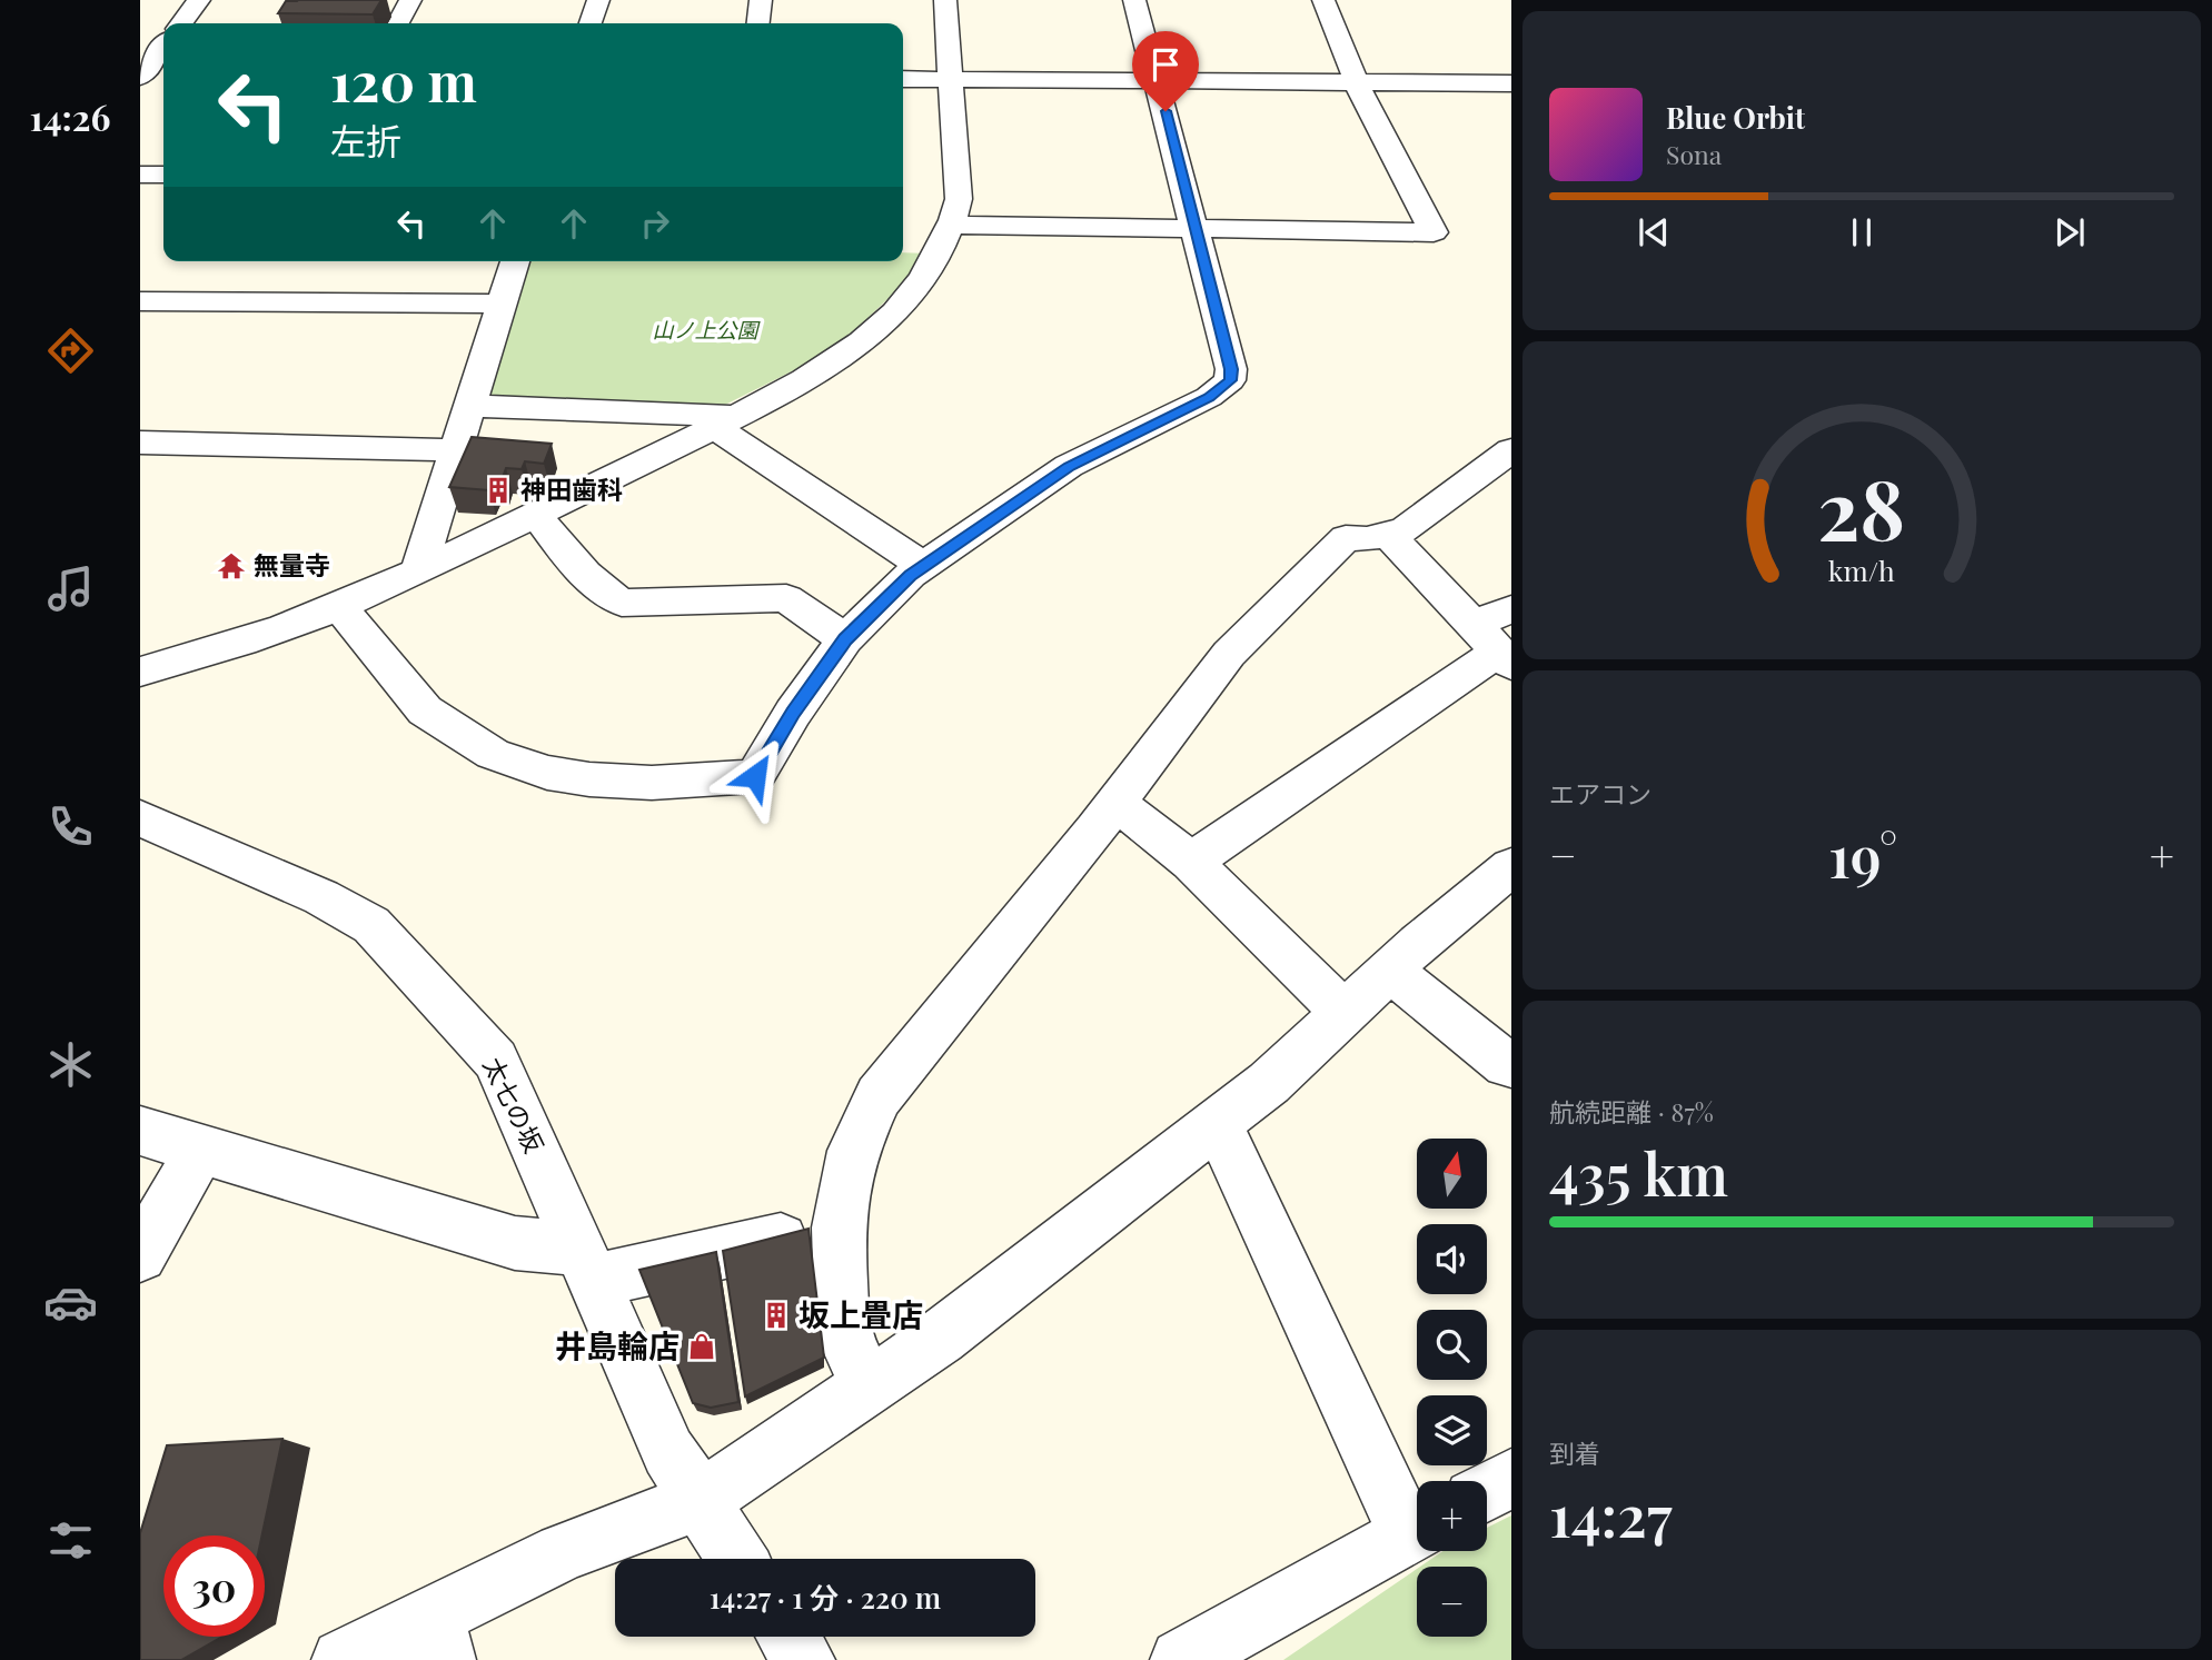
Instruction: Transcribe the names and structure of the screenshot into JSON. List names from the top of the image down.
{
  "streets": {
    "street": ["太七の坂"]
  },
  "parks": ["山ノ上公園"],
  "places": {
    "building": ["神田歯科", "坂上畳店"],
    "temple": ["無量寺"],
    "shop": ["井島輪店"]
  },
  "north": "top",
  "page": {
    "tabs": "14:26",
    "turn": ["120 m", "左折"],
    "song": ["Blue Orbit", "Sona"],
    "tile": [
      "エアコン",
      ["航続距離 · 87%", "435 km"],
      ["到着", "14:27"]
    ],
    "heat": ["−", "19°", "+"],
    "map_buttons": ["+", "−"],
    "limit": "30",
    "trip": "14:27 · 1 分 · 220 m",
    "gauge": ["28", "km/h"]
  }
}
